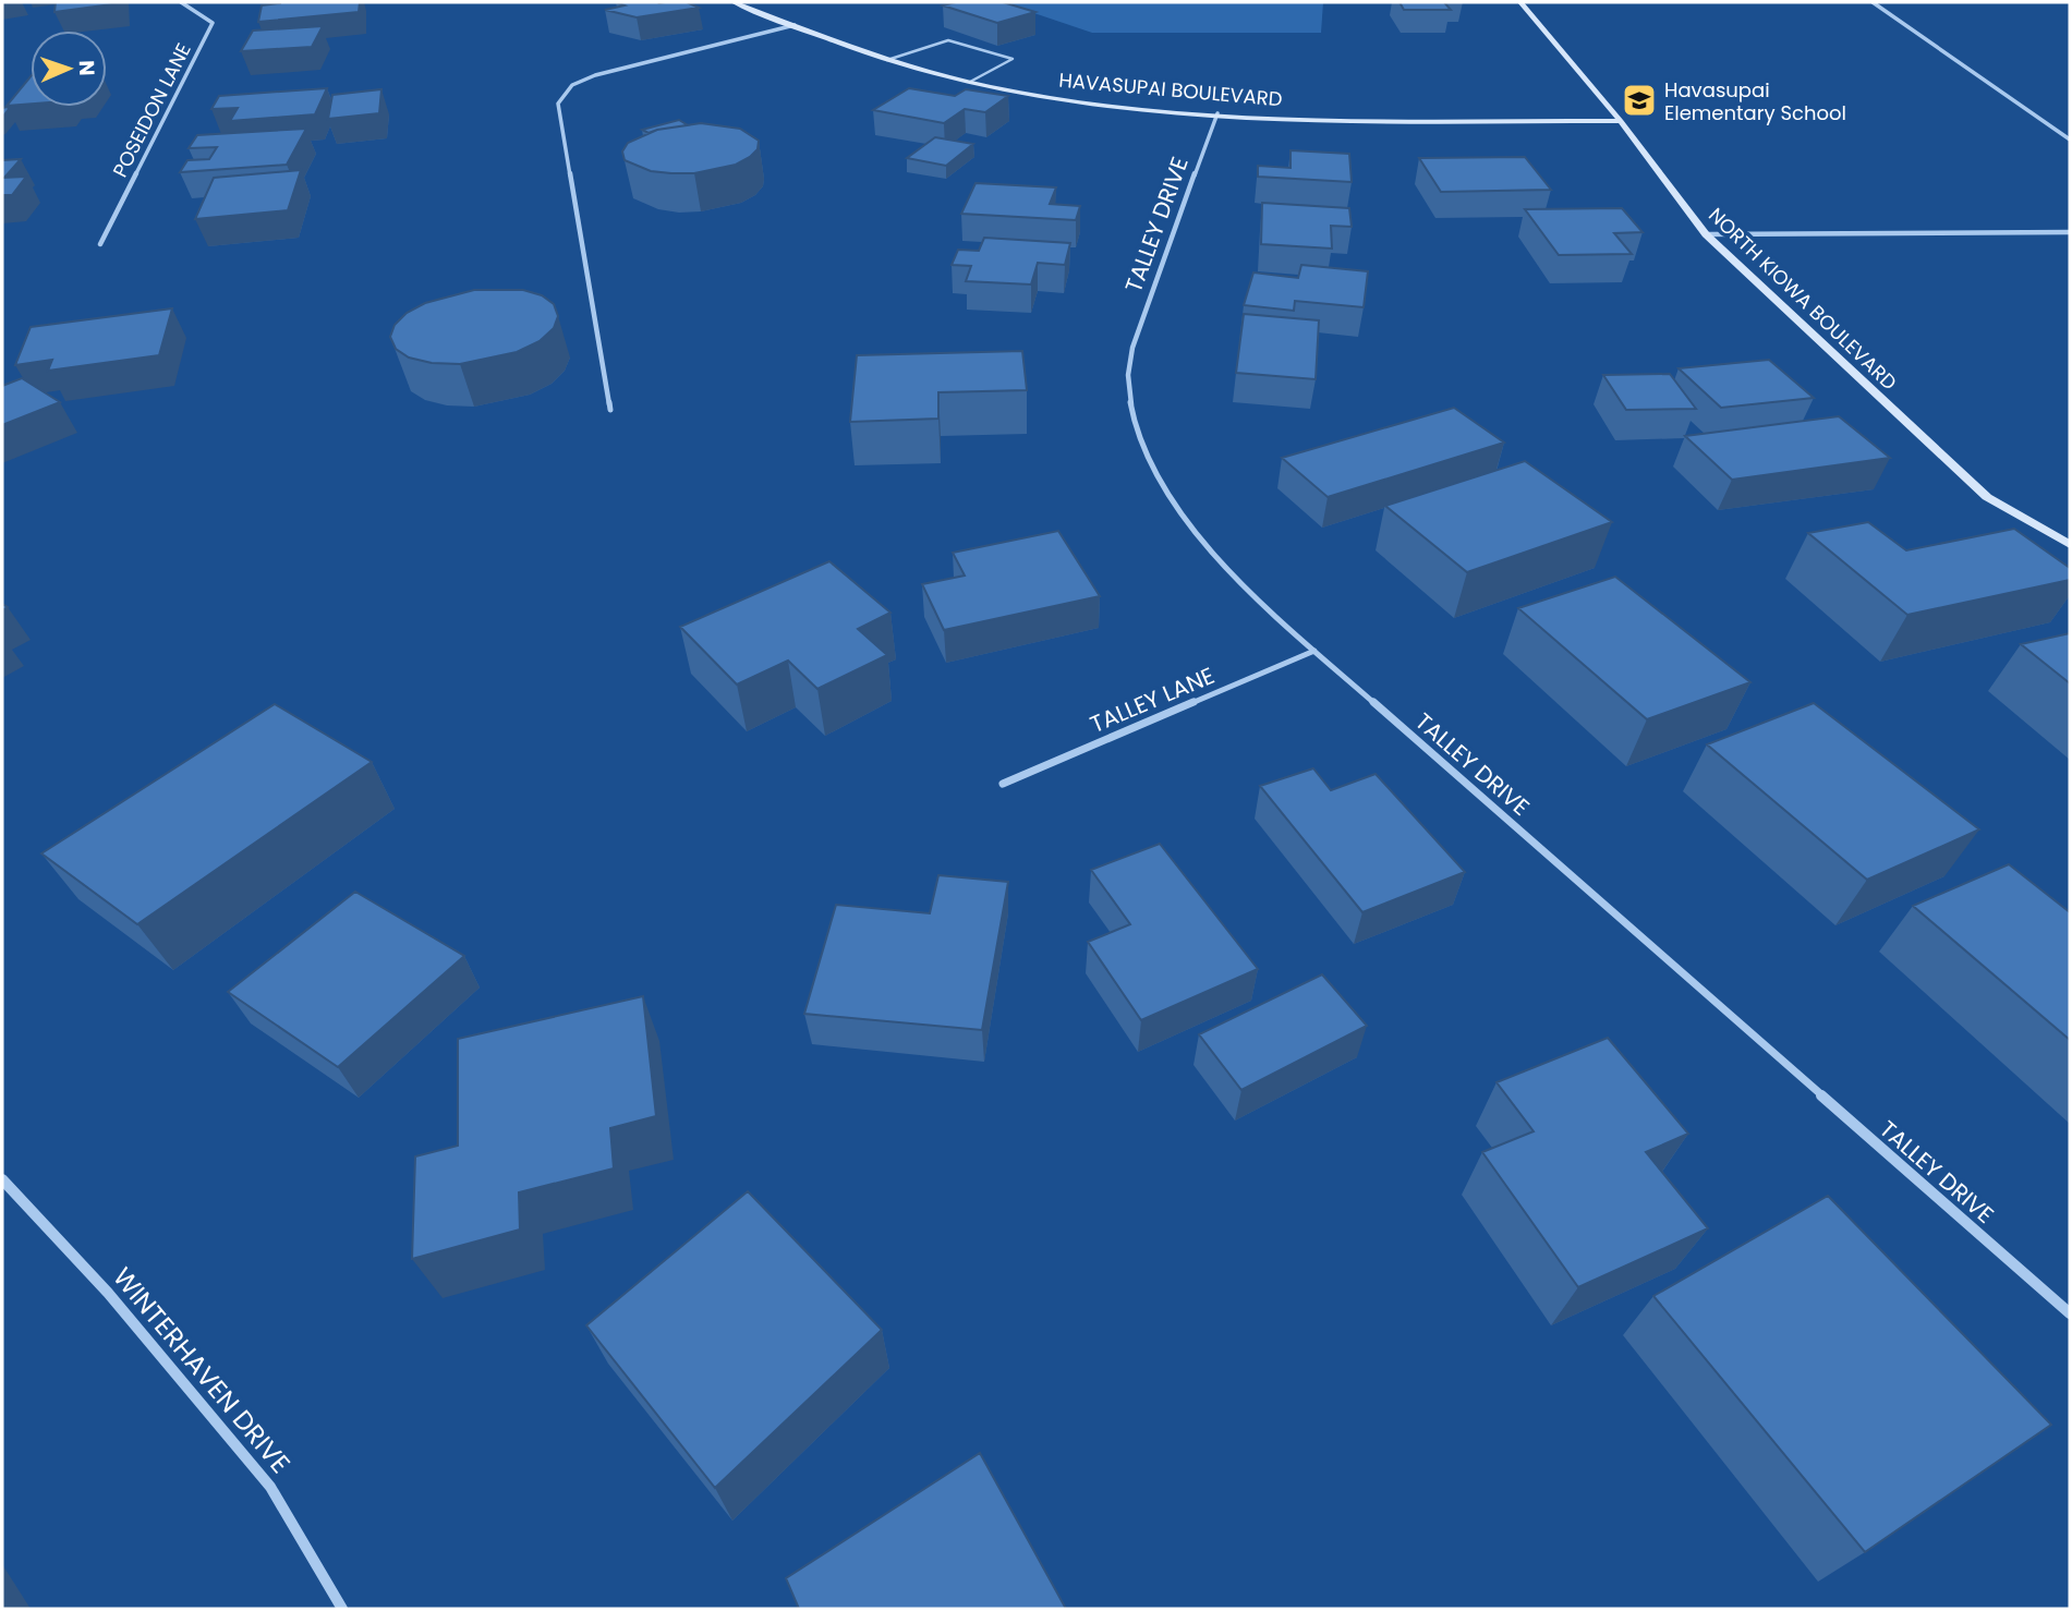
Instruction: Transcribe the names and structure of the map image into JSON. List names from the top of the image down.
{
  "streets": {
    "street": [
      "HAVASUPAI BOULEVARD",
      "POSEIDON LANE",
      "TALLEY DRIVE",
      "NORTH KIOWA BOULEVARD",
      "TALLEY LANE",
      "WINTERHAVEN DRIVE"
    ]
  },
  "crossings": [
    ["HAVASUPAI BOULEVARD", "TALLEY DRIVE"],
    ["HAVASUPAI BOULEVARD", "NORTH KIOWA BOULEVARD"],
    ["TALLEY DRIVE", "TALLEY LANE"]
  ],
  "places": {
    "school or university": ["Havasupai Elementary School"]
  },
  "north": "right"
}
